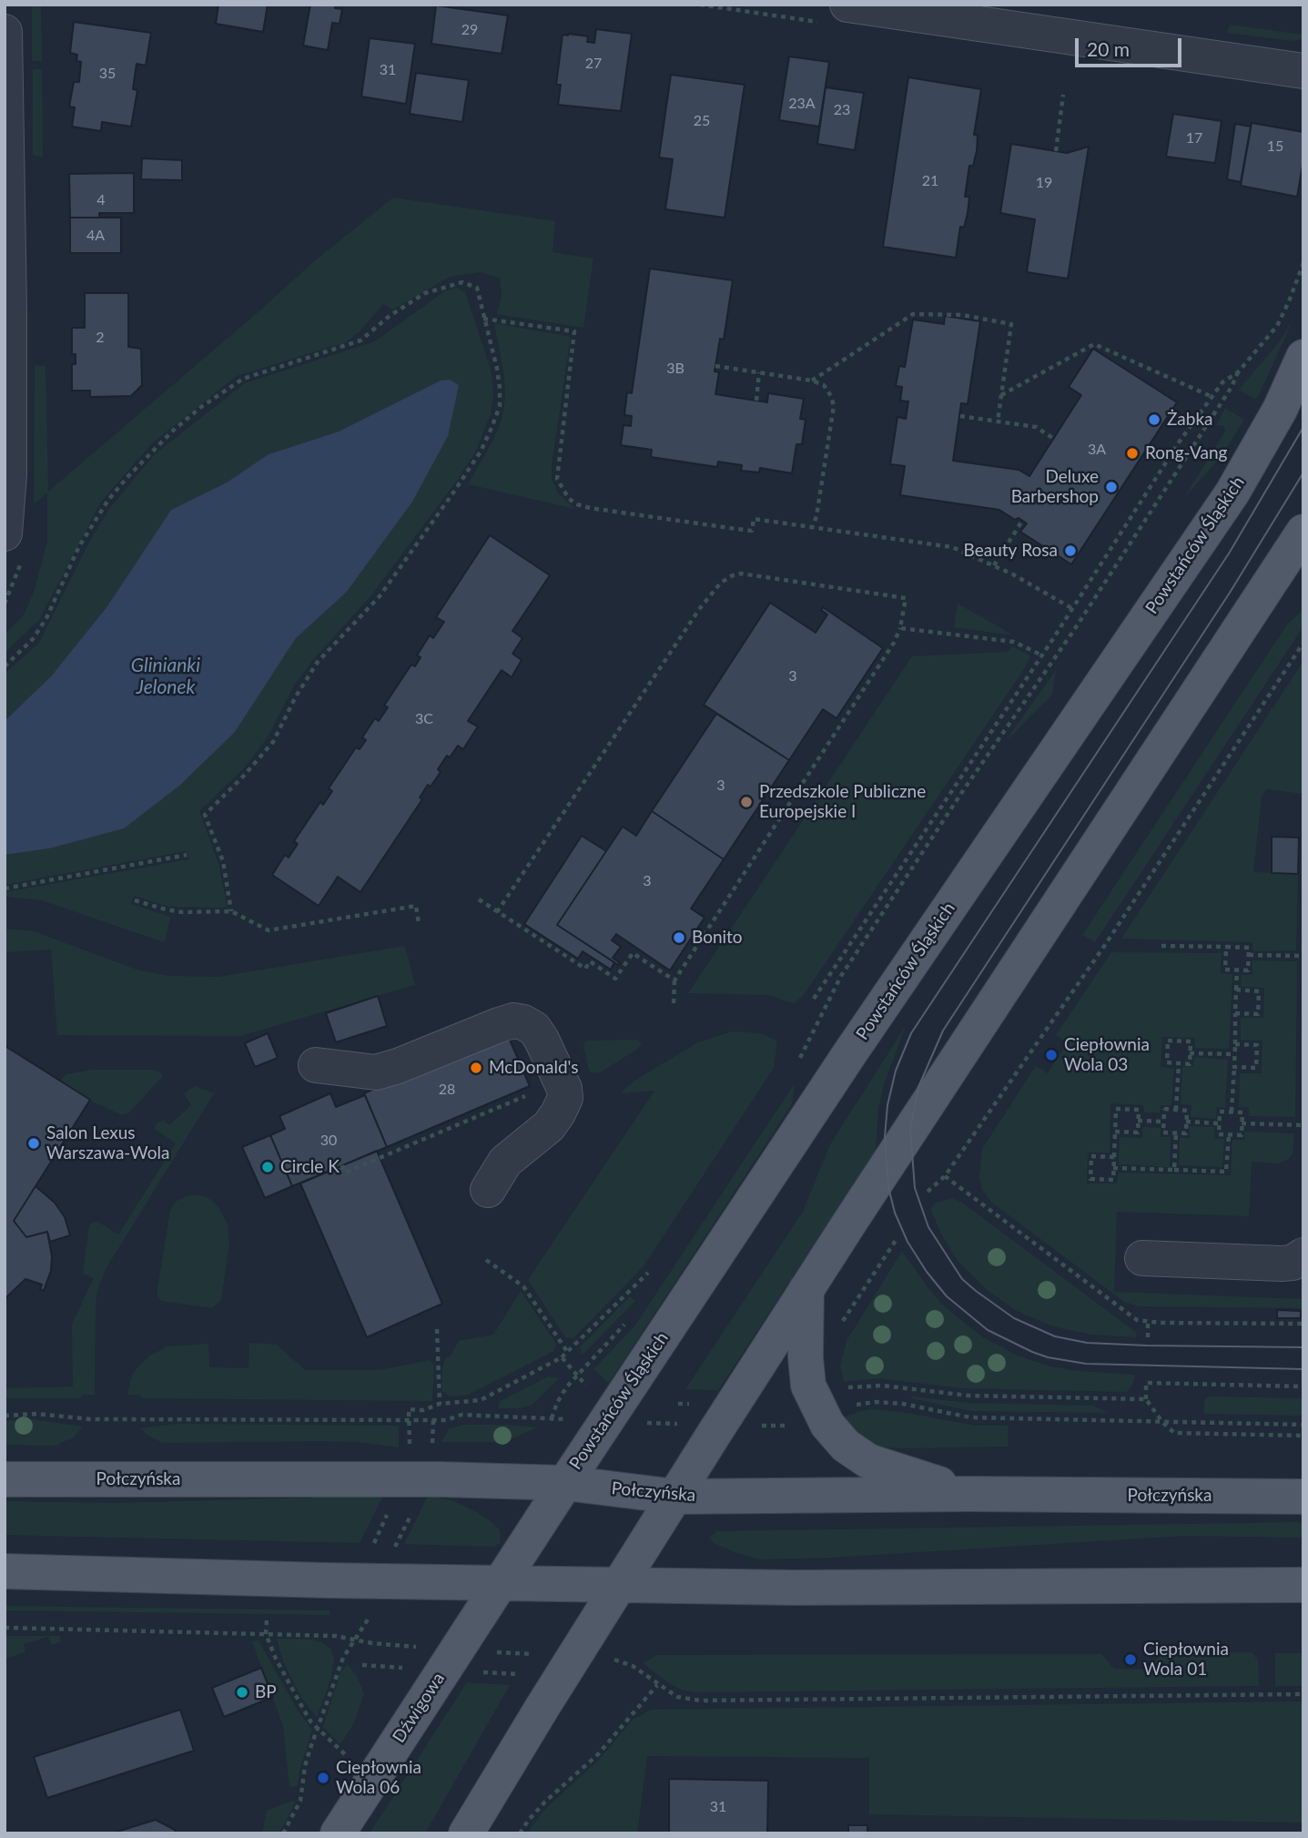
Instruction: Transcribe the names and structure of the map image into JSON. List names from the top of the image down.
{
  "streets": {
    "main road": ["Powstańców Śląskich", "Połczyńska", "Dźwigowa"]
  },
  "crossings": [
    ["Powstańców Śląskich", "Połczyńska"],
    ["Powstańców Śląskich", "Dźwigowa"]
  ],
  "water": ["Glinianki Jelonek"],
  "places": [
    "Żabka",
    "Rong-Vang",
    "Deluxe Barbershop",
    "Beauty Rosa",
    "Przedszkole Publiczne Europejskie I",
    "Bonito",
    "Ciepłownia Wola 03",
    "McDonald's",
    "Salon Lexus Warszawa-Wola",
    "Circle K",
    "Ciepłownia Wola 01",
    "BP",
    "Ciepłownia Wola 06"
  ],
  "house_numbers": [
    "29",
    "27",
    "31",
    "35",
    "23A",
    "23",
    "25",
    "17",
    "15",
    "21",
    "19",
    "4",
    "4A",
    "2",
    "3B",
    "3A",
    "3",
    "3C",
    "3",
    "3",
    "28",
    "30",
    "31"
  ],
  "scale_bar": "20 m"
}
